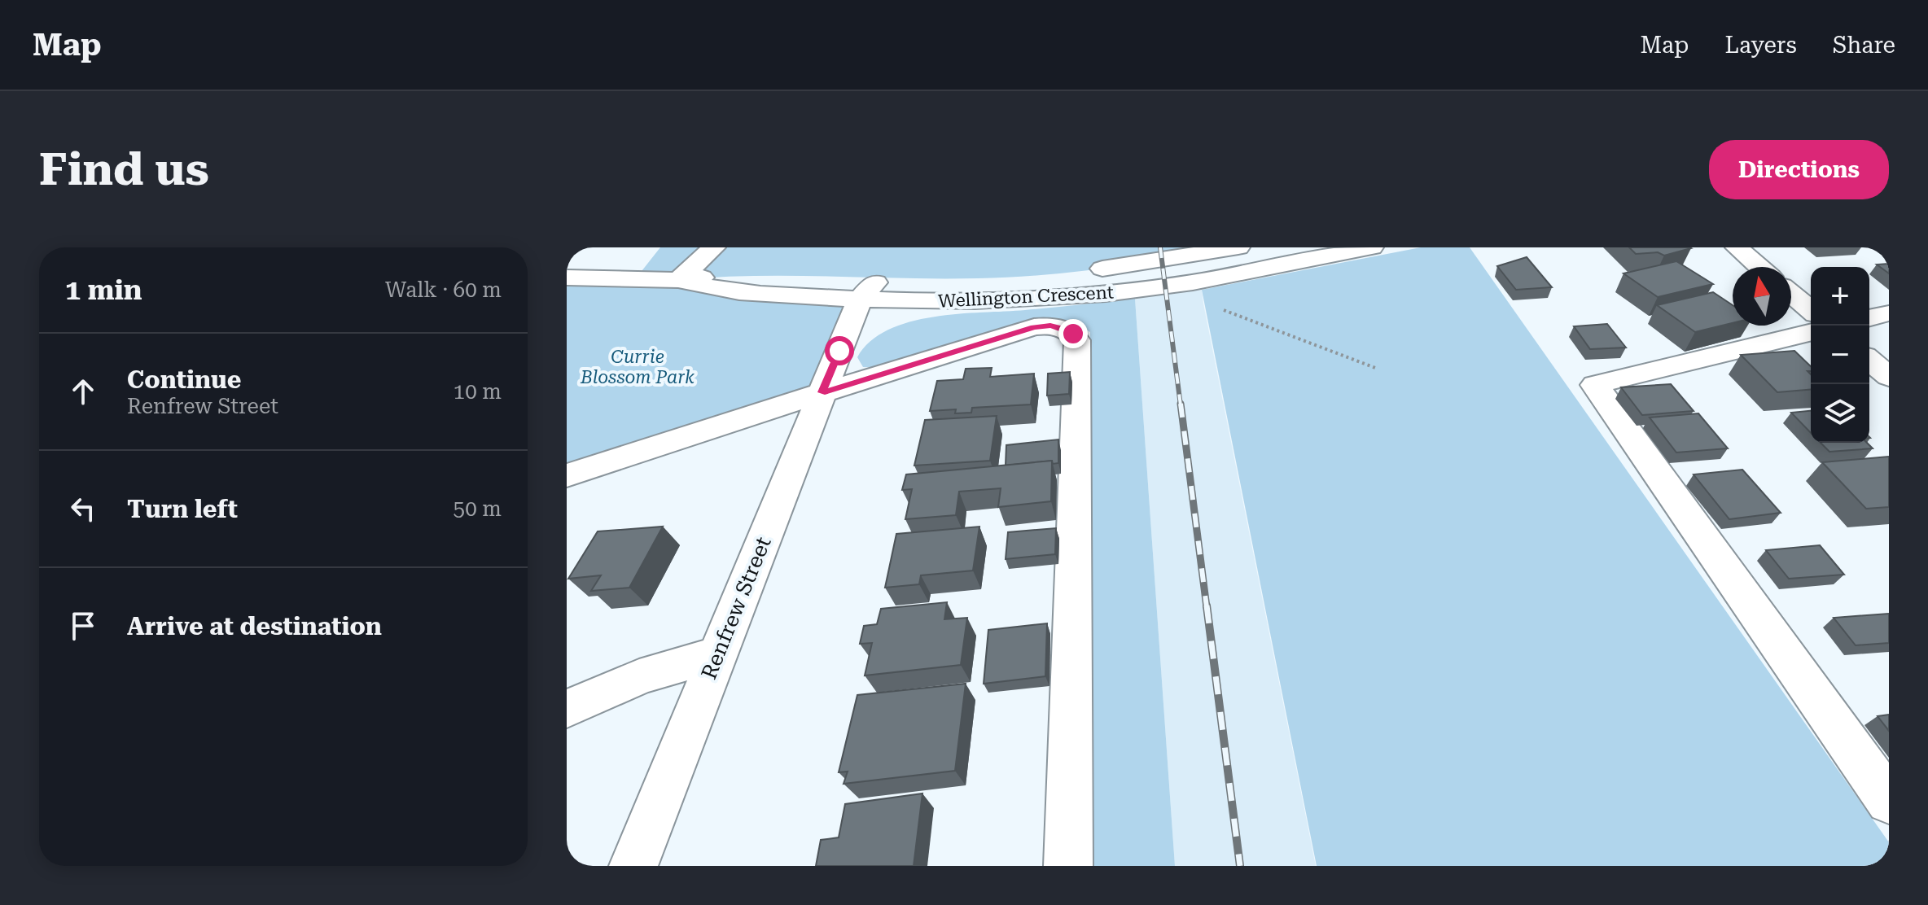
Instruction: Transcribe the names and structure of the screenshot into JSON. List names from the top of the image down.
{
  "streets": {
    "street": ["Wellington Crescent", "Renfrew Street"]
  },
  "crossings": [
    ["Wellington Crescent", "Renfrew Street"]
  ],
  "parks": ["Currie Blossom Park"],
  "north": "top",
  "page": {
    "header": "Map",
    "nav": ["Map", "Layers", "Share"],
    "buttons": "Directions",
    "title": "Find us",
    "heading": ["1 min", "Walk · 60 m"],
    "map_buttons": ["+", "−"],
    "list": [
      ["Continue", "Renfrew Street", "10 m"],
      ["Turn left", "50 m"],
      "Arrive at destination"
    ]
  }
}
